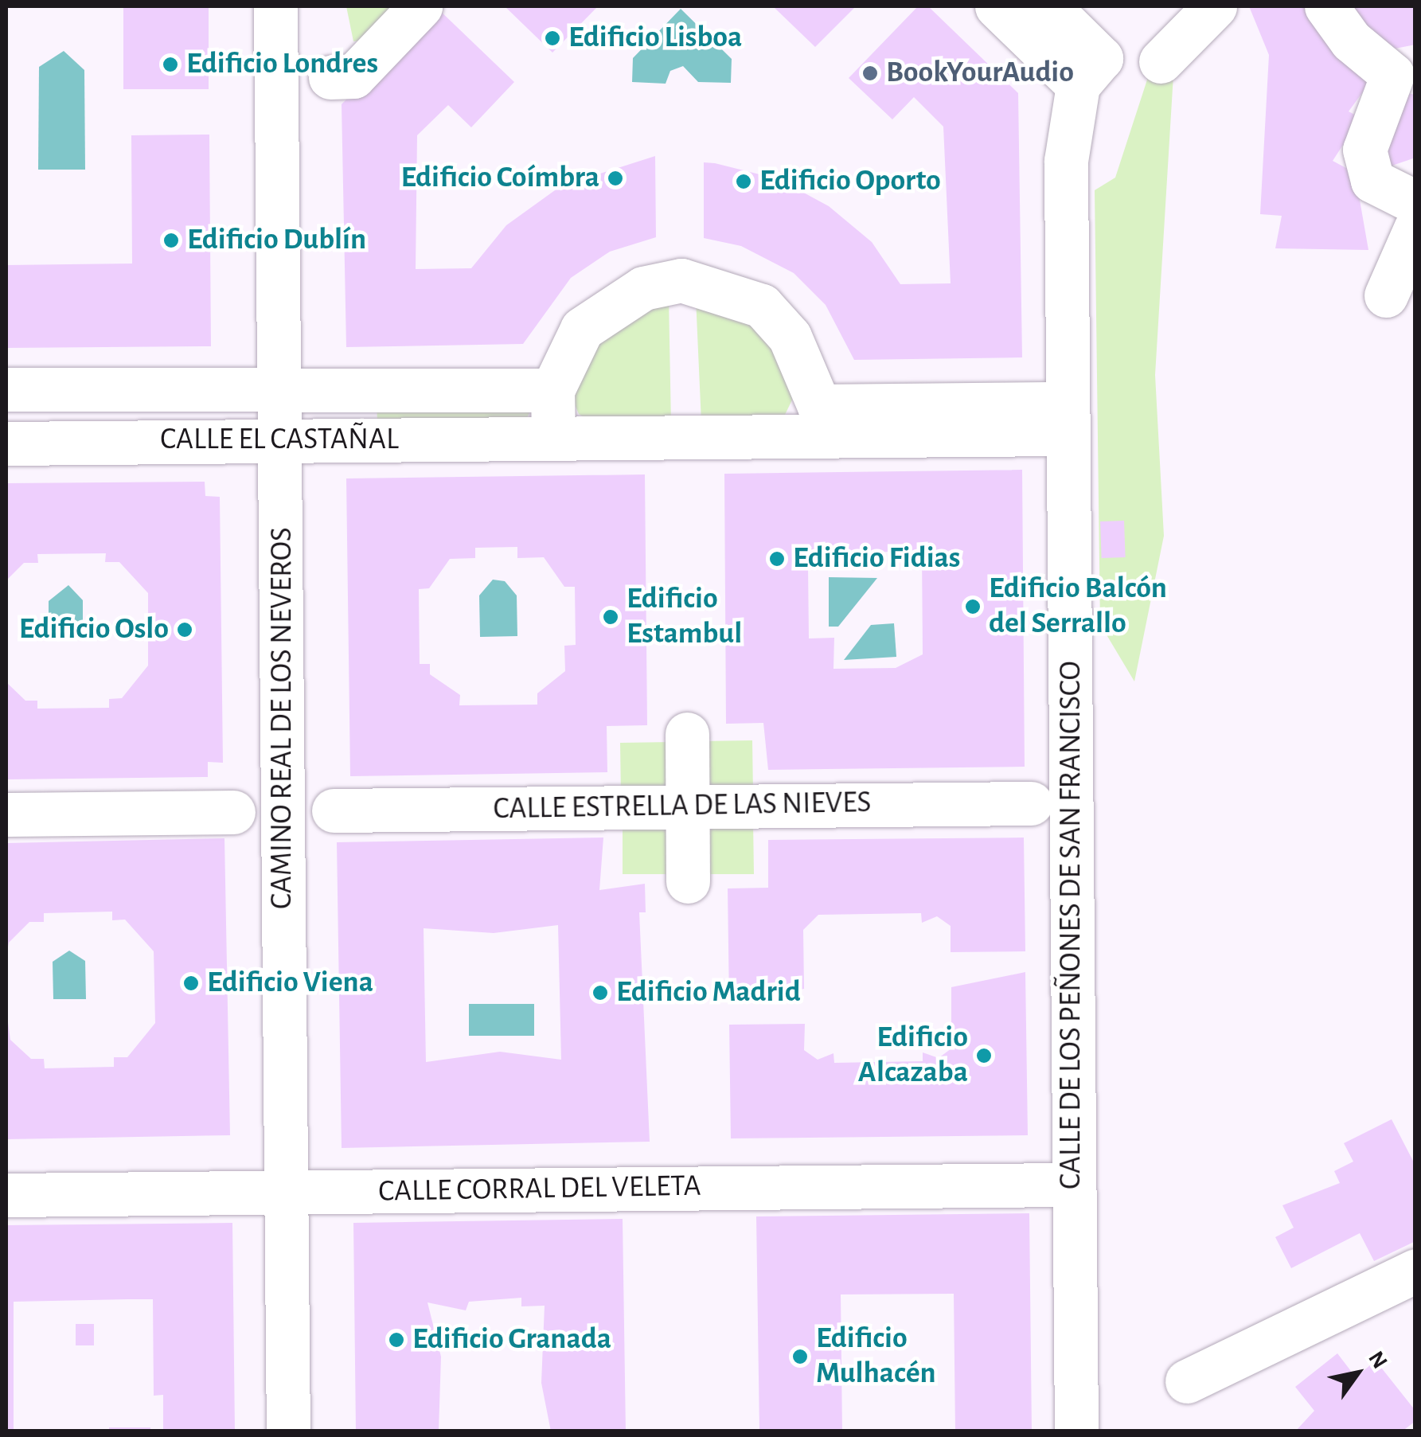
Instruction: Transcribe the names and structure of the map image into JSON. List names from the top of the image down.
{
  "streets": {
    "street": [
      "CALLE EL CASTAÑAL",
      "CAMINO REAL DE LOS NEVEROS",
      "CALLE ESTRELLA DE LAS NIEVES",
      "CALLE DE LOS PEÑONES DE SAN FRANCISCO",
      "CALLE CORRAL DEL VELETA"
    ]
  },
  "crossings": [
    ["CALLE EL CASTAÑAL", "CAMINO REAL DE LOS NEVEROS"],
    ["CALLE EL CASTAÑAL", "CALLE DE LOS PEÑONES DE SAN FRANCISCO"],
    ["CAMINO REAL DE LOS NEVEROS", "CALLE CORRAL DEL VELETA"],
    ["CALLE DE LOS PEÑONES DE SAN FRANCISCO", "CALLE CORRAL DEL VELETA"]
  ],
  "places": [
    "Edificio Lisboa",
    "Edificio Londres",
    "BookYourAudio",
    "Edificio Coímbra",
    "Edificio Oporto",
    "Edificio Dublín",
    "Edificio Fidias",
    "Edificio Balcón del Serrallo",
    "Edificio Estambul",
    "Edificio Oslo",
    "Edificio Viena",
    "Edificio Madrid",
    "Edificio Alcazaba",
    "Edificio Granada",
    "Edificio Mulhacén"
  ],
  "north": "top right"
}
